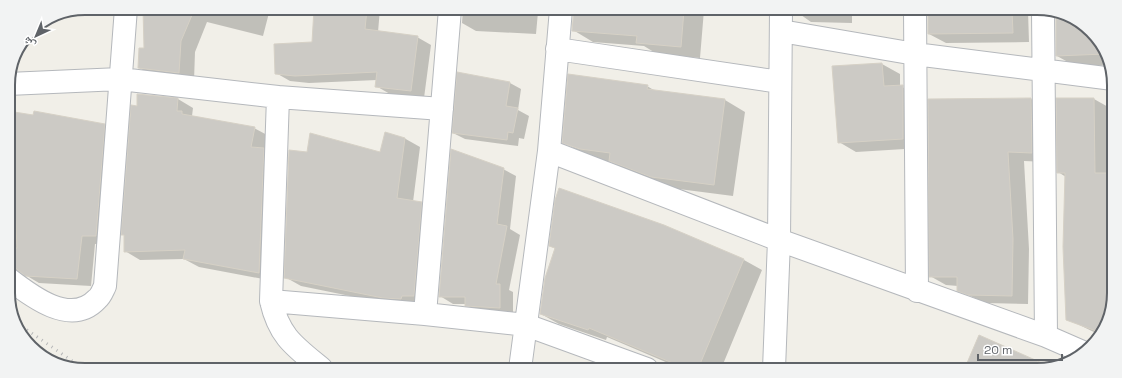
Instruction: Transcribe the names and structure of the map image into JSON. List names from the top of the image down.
{
  "scale_bar": "20 m",
  "north": "bottom left"
}
